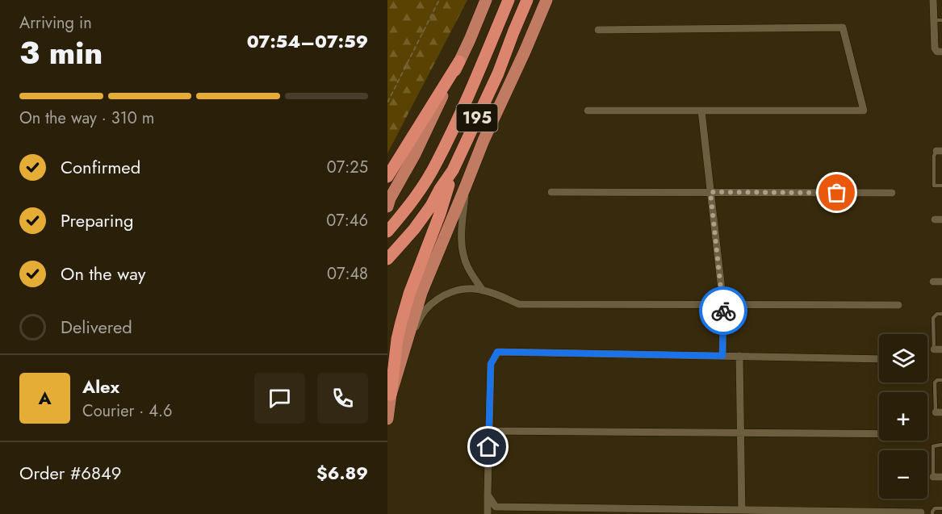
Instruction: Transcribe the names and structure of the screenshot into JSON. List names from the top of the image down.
{
  "streets": {
    "highway": ["195"]
  },
  "page": {
    "heading": ["3 min", "Arriving in", "07:54–07:59"],
    "panel": [
      "Alex",
      "Courier · 4.6",
      "Order #6849",
      "$6.89"
    ],
    "bar": "On the way · 310 m",
    "list": [
      ["Confirmed", "07:25"],
      ["Preparing", "07:46"],
      ["On the way", "07:48"],
      "Delivered"
    ],
    "map_buttons": ["+", "−"],
    "round": "A"
  }
}
